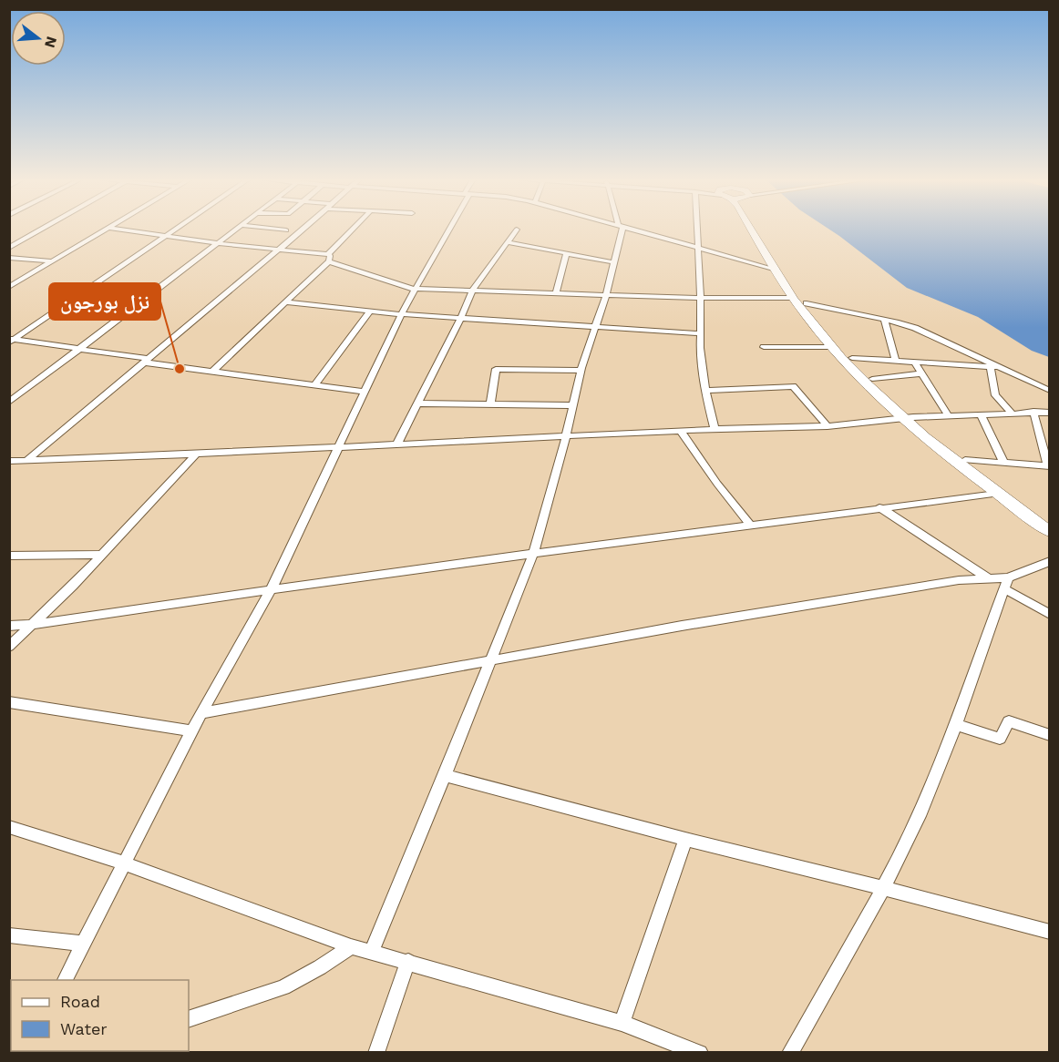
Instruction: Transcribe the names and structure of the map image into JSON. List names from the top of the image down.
{
  "places": ["نزل بورجون"],
  "legend": ["Road", "Water"],
  "north": "right"
}
